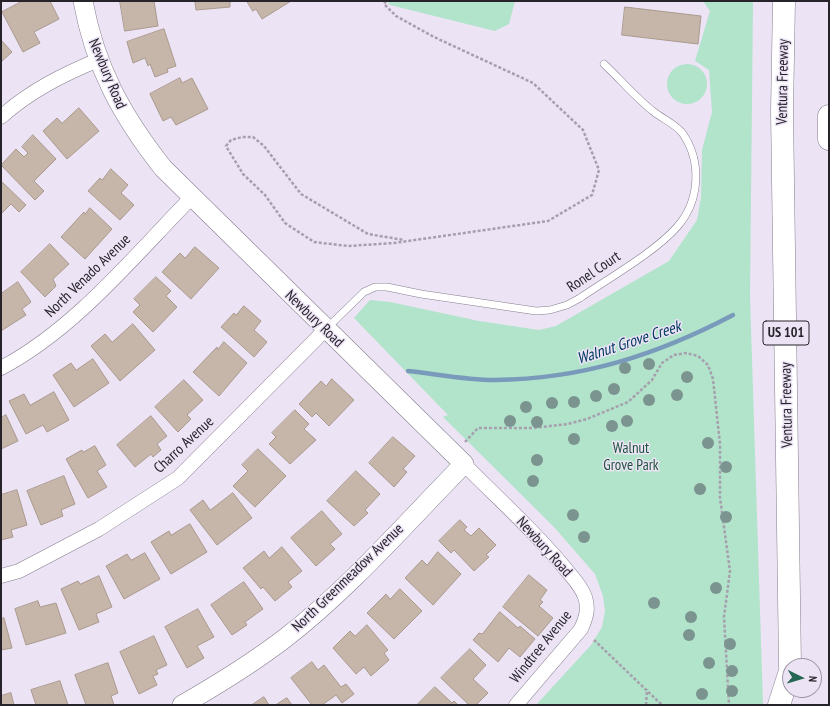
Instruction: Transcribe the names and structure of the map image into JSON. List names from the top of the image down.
{
  "streets": {
    "highway": ["Ventura Freeway", "US 101"],
    "street": [
      "Newbury Road",
      "North Venado Avenue",
      "Charro Avenue",
      "North Greenmeadow Avenue",
      "Windtree Avenue"
    ],
    "lane": ["Ronel Court"]
  },
  "crossings": [
    ["Newbury Road", "Ronel Court"],
    ["Newbury Road", "North Venado Avenue"],
    ["Newbury Road", "Charro Avenue"],
    ["Newbury Road", "North Greenmeadow Avenue"],
    ["Newbury Road", "Windtree Avenue"],
    ["Ronel Court", "Charro Avenue"]
  ],
  "water": ["Walnut Grove Creek"],
  "parks": ["Walnut Grove Park"],
  "north": "right"
}
